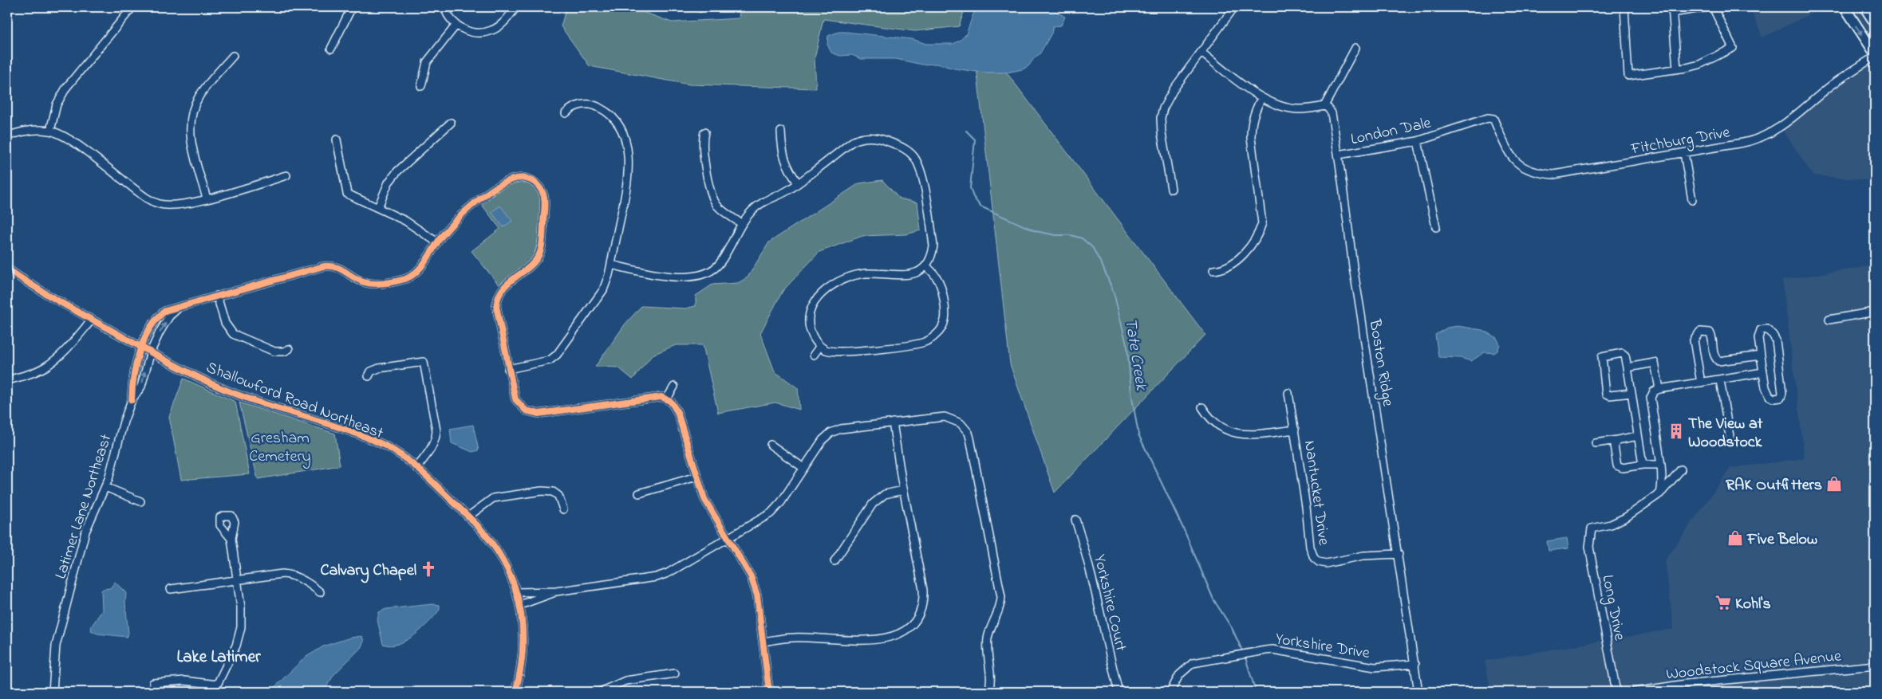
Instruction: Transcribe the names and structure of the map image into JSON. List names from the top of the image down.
{
  "streets": {
    "street": [
      "London Dale",
      "Fitchburg Drive",
      "Boston Ridge",
      "Shallowford Road Northeast",
      "Nantucket Drive",
      "Latimer Lane Northeast",
      "Yorkshire Court",
      "Long Drive",
      "Yorkshire Drive",
      "Woodstock Square Avenue"
    ]
  },
  "crossings": [
    ["London Dale", "Fitchburg Drive"],
    ["London Dale", "Boston Ridge"],
    ["Boston Ridge", "Nantucket Drive"],
    ["Boston Ridge", "Yorkshire Drive"],
    ["Shallowford Road Northeast", "Latimer Lane Northeast"]
  ],
  "districts": ["Lake Latimer"],
  "water": ["Tate Creek"],
  "parks": ["Gresham Cemetery"],
  "places": {
    "building": ["The View at Woodstock"],
    "shop": ["RAK Outfitters", "Five Below"],
    "church": ["Calvary Chapel"],
    "supermarket": ["Kohl's"]
  }
}
